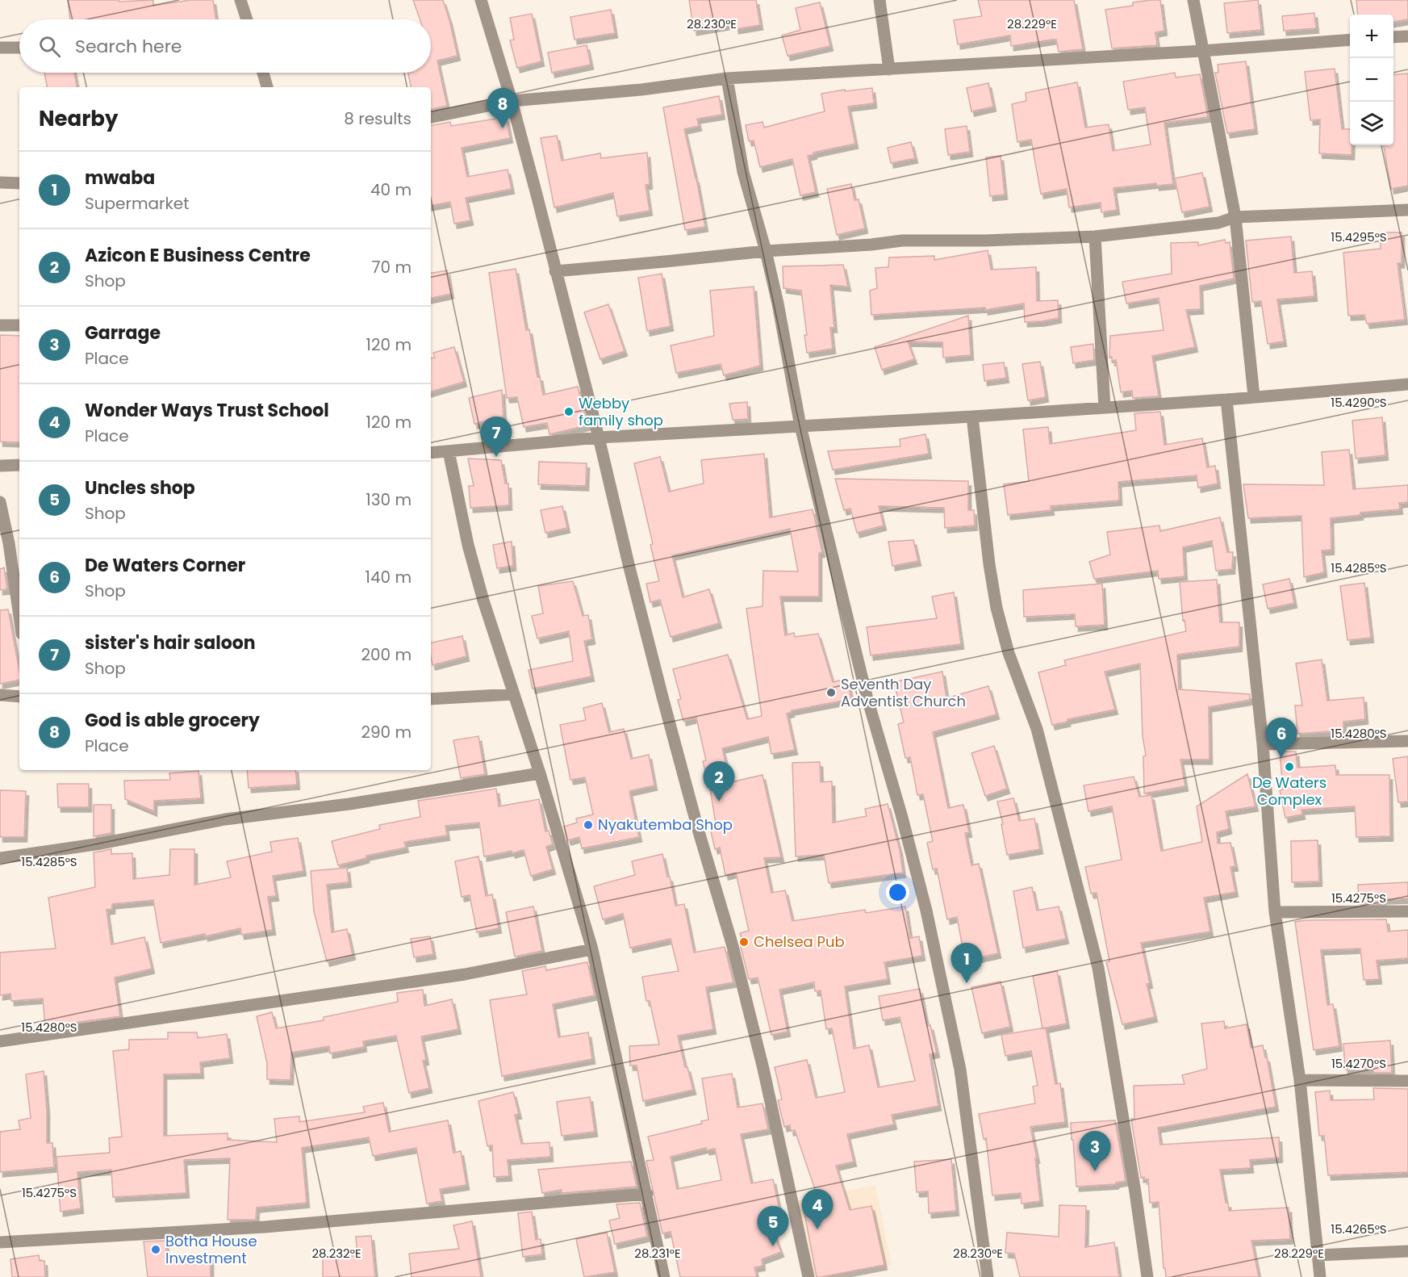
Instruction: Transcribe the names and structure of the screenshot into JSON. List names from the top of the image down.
{
  "places": [
    "Webby family shop",
    "Seventh Day Adventist Church",
    "De Waters Complex",
    "Nyakutemba Shop",
    "Chelsea Pub",
    "Botha House Investment"
  ],
  "page": {
    "map_buttons": ["+", "−"],
    "search": "Search here",
    "heading": ["Nearby", "8 results"],
    "pins": [
      "8",
      "7",
      "6",
      "2",
      "1",
      "3",
      "4",
      "5"
    ],
    "list": [
      {
        "mark": "1",
        "name": "mwaba",
        "note": "Supermarket",
        "value": "40 m"
      },
      {
        "mark": "2",
        "name": "Azicon E Business Centre",
        "note": "Shop",
        "value": "70 m"
      },
      {
        "mark": "3",
        "name": "Garrage",
        "note": "Place",
        "value": "120 m"
      },
      {
        "mark": "4",
        "name": "Wonder Ways Trust School",
        "note": "Place",
        "value": "120 m"
      },
      {
        "mark": "5",
        "name": "Uncles shop",
        "note": "Shop",
        "value": "130 m"
      },
      {
        "mark": "6",
        "name": "De Waters Corner",
        "note": "Shop",
        "value": "140 m"
      },
      {
        "mark": "7",
        "name": "sister's hair saloon",
        "note": "Shop",
        "value": "200 m"
      },
      {
        "mark": "8",
        "name": "God is able grocery",
        "note": "Place",
        "value": "290 m"
      }
    ]
  },
  "coordinates": [
    "28.230°E",
    "28.229°E",
    "15.4295°S",
    "15.4290°S",
    "15.4285°S",
    "15.4280°S",
    "15.4275°S",
    "15.4270°S",
    "15.4265°S",
    "28.232°E",
    "28.231°E"
  ]
}
